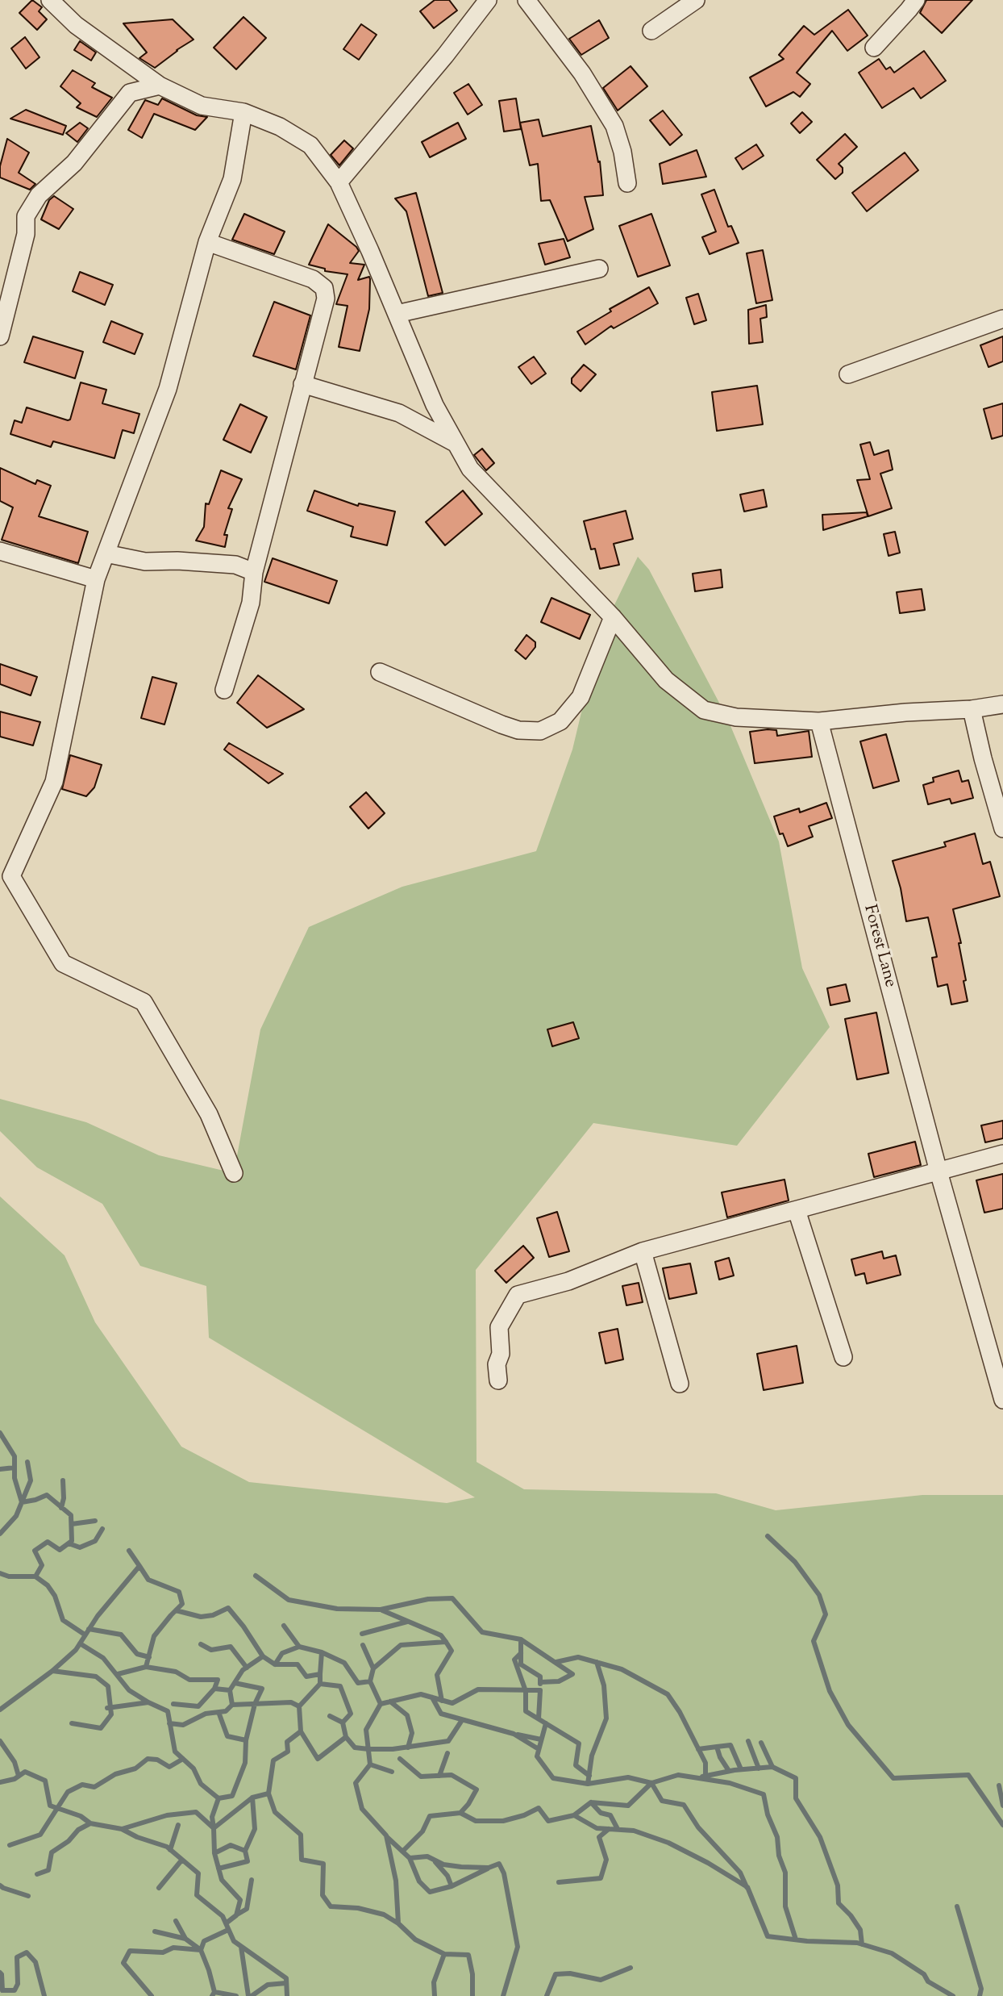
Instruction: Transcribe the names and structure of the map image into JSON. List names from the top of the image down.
{
  "streets": {
    "street": ["Forest Lane"]
  }
}
